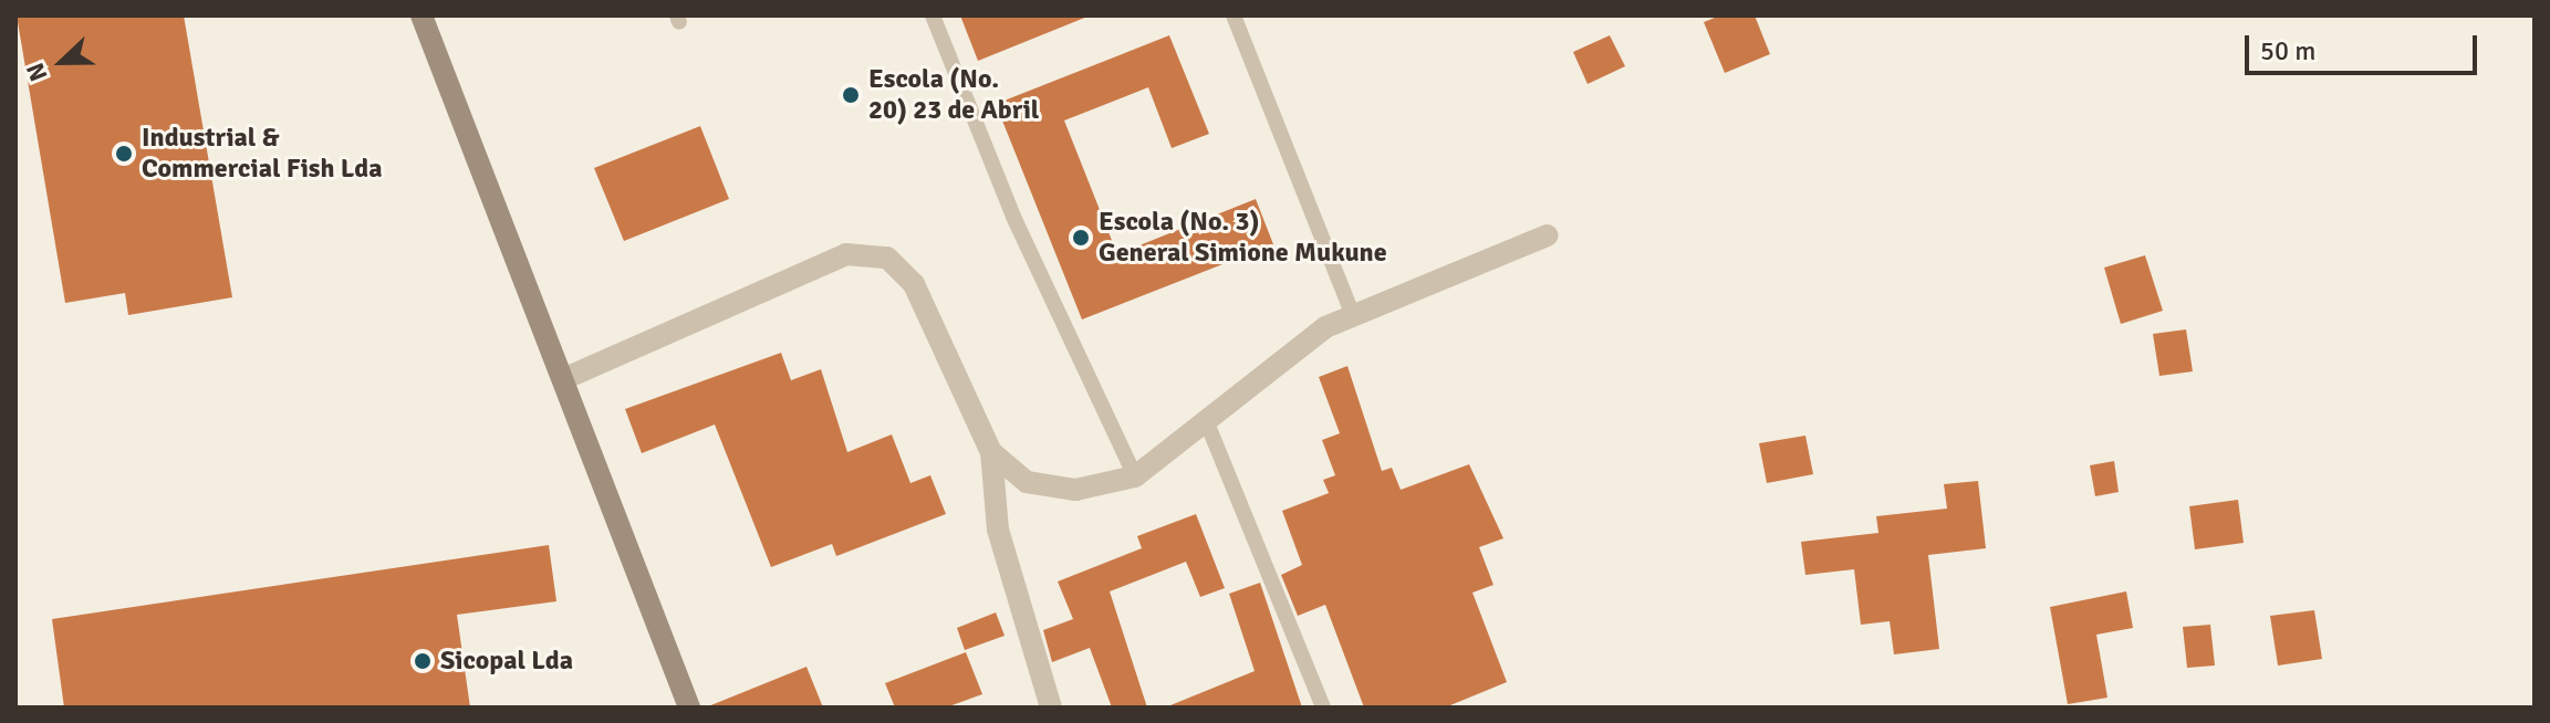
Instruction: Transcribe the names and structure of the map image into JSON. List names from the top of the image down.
{
  "places": [
    "Escola (No. 20) 23 de Abril",
    "Industrial & Commercial Fish Lda",
    "Escola (No. 3) General Simione Mukune",
    "Sicopal Lda"
  ],
  "scale_bar": "50 m",
  "north": "left"
}
